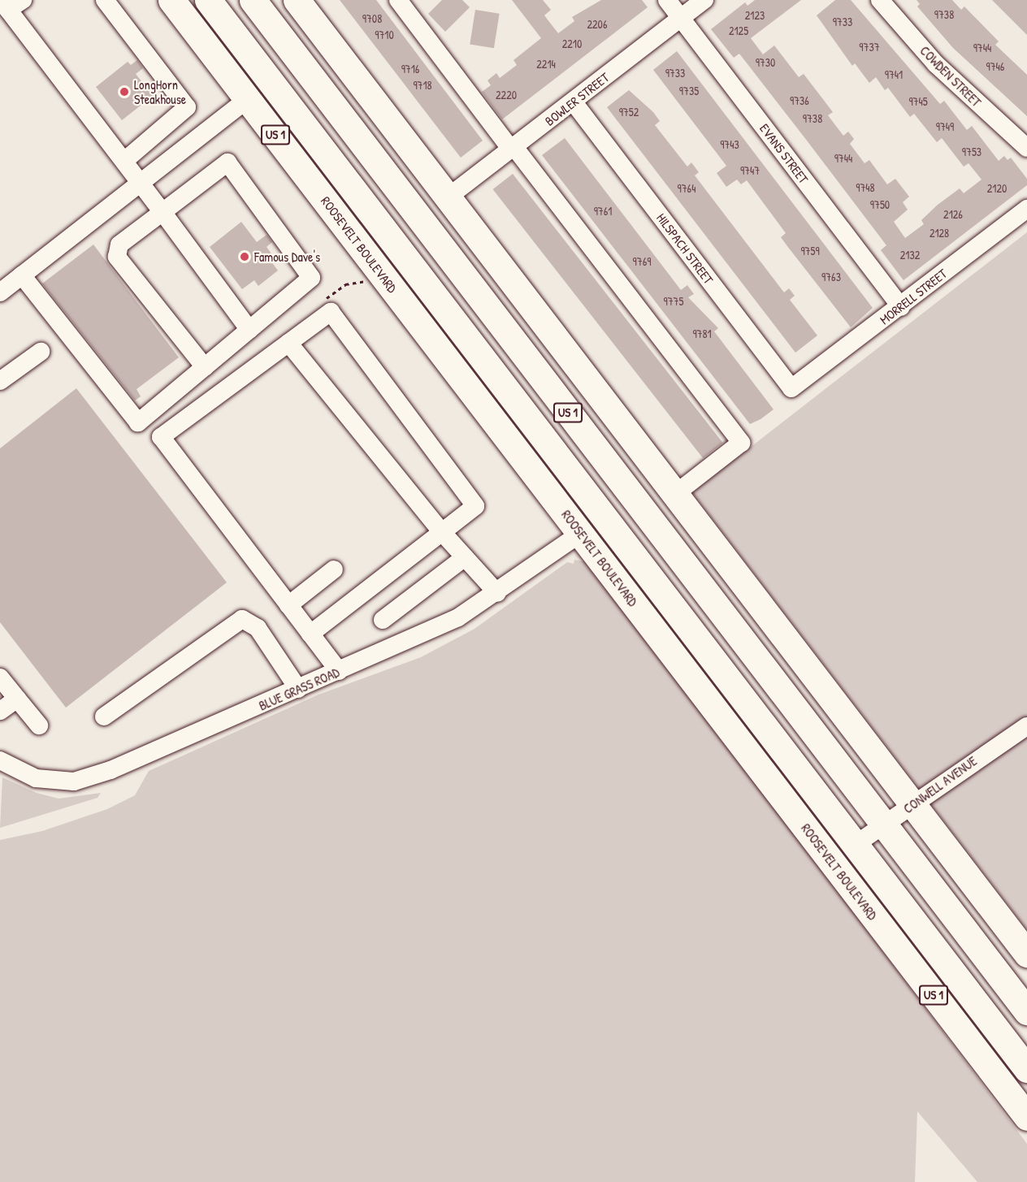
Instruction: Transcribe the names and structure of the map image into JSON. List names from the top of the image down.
{
  "streets": {
    "highway": ["US 1", "ROOSEVELT BOULEVARD"],
    "street": [
      "COWDEN STREET",
      "BOWLER STREET",
      "EVANS STREET",
      "HILSPACH STREET",
      "MORRELL STREET",
      "BLUE GRASS ROAD",
      "CONWELL AVENUE"
    ]
  },
  "crossings": [
    ["BOWLER STREET", "US 1"],
    ["BOWLER STREET", "EVANS STREET"],
    ["BOWLER STREET", "HILSPACH STREET"],
    ["US 1", "CONWELL AVENUE"],
    ["EVANS STREET", "MORRELL STREET"],
    ["ROOSEVELT BOULEVARD", "BLUE GRASS ROAD"],
    ["HILSPACH STREET", "MORRELL STREET"]
  ],
  "places": ["LongHorn Steakhouse", "Famous Dave's"],
  "house_numbers": [
    "9738",
    "2123",
    "9708",
    "9733",
    "2206",
    "2125",
    "9710",
    "2210",
    "9737",
    "9744",
    "9730",
    "2214",
    "9746",
    "9716",
    "9733",
    "9741",
    "9718",
    "9735",
    "2220",
    "9736",
    "9745",
    "9752",
    "9738",
    "9749",
    "9743",
    "9753",
    "9744",
    "9747",
    "9748",
    "9764",
    "2120",
    "9750",
    "9761",
    "2126",
    "2128",
    "9759",
    "2132",
    "9769",
    "9763",
    "9775",
    "9781"
  ]
}
